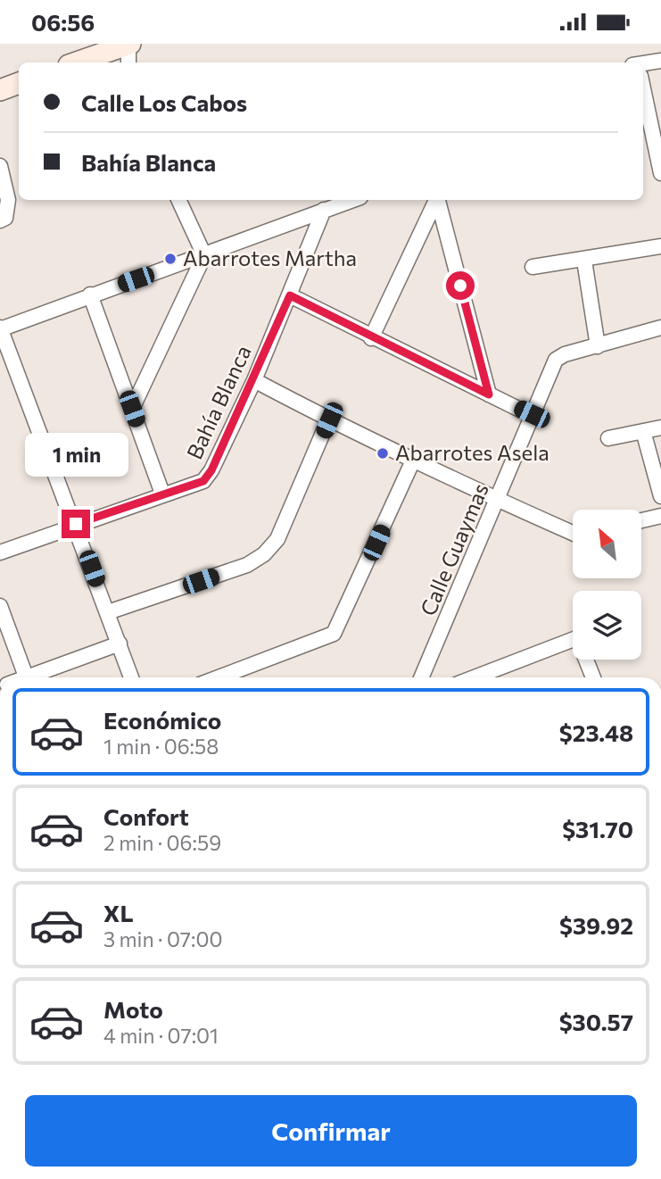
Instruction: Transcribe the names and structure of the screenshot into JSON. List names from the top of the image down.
{
  "streets": {
    "street": ["Bahía Blanca", "Calle Guaymas"]
  },
  "places": ["Abarrotes Martha", "Abarrotes Asela"],
  "north": "top left",
  "page": {
    "status": "06:56",
    "banner": ["Calle Los Cabos", "Bahía Blanca"],
    "bubble": "1 min",
    "list": [
      {
        "name": "Económico",
        "note": "1 min · 06:58",
        "value": "$23.48"
      },
      {
        "name": "Confort",
        "note": "2 min · 06:59",
        "value": "$31.70"
      },
      {
        "name": "XL",
        "note": "3 min · 07:00",
        "value": "$39.92"
      },
      {
        "name": "Moto",
        "note": "4 min · 07:01",
        "value": "$30.57"
      }
    ],
    "buttons": "Confirmar"
  }
}
